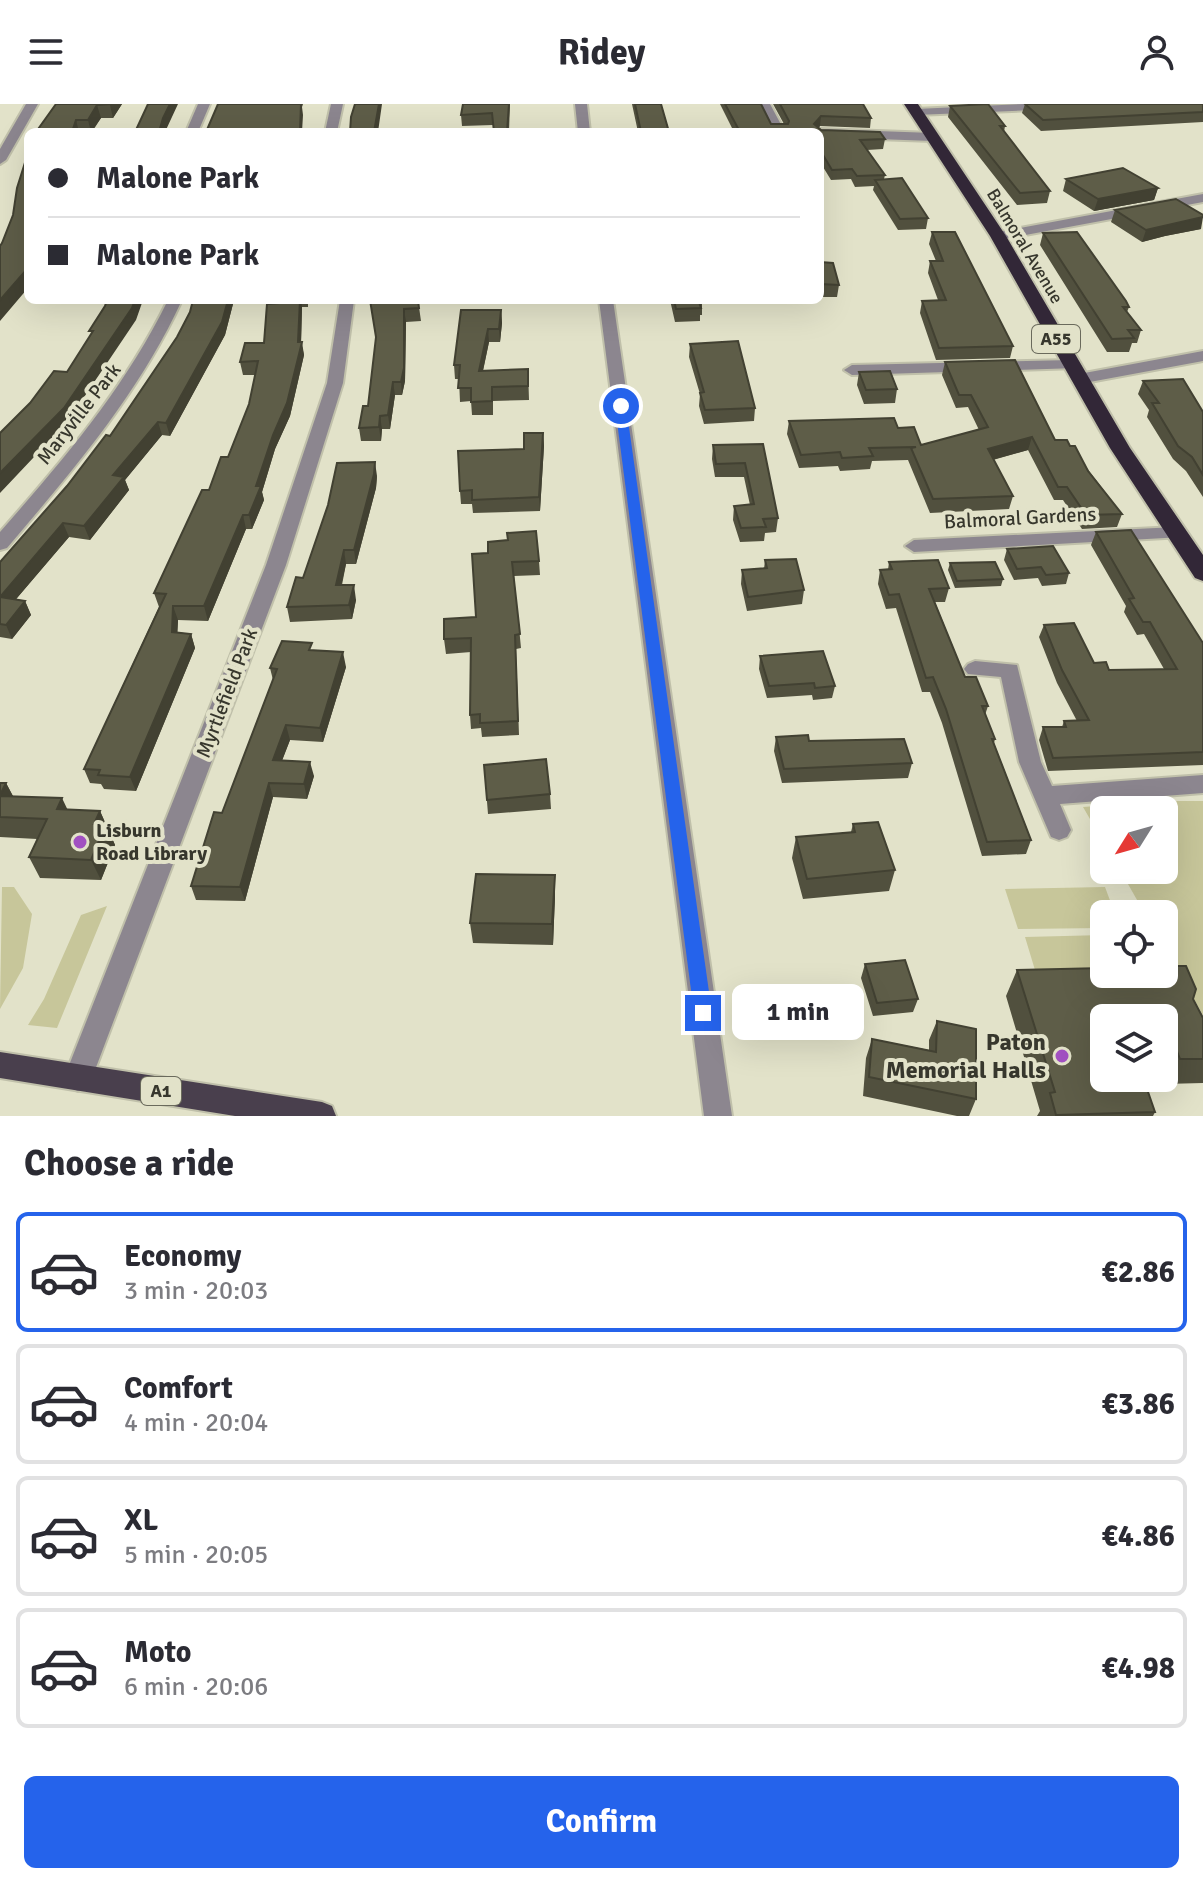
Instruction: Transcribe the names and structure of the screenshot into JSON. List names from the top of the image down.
{
  "streets": {
    "highway": ["Balmoral Avenue", "A55"],
    "main road": ["A1"],
    "street": ["Maryville Park", "Balmoral Gardens", "Myrtlefield Park"]
  },
  "crossings": [
    ["Balmoral Avenue", "Balmoral Gardens"],
    ["Myrtlefield Park", "A1"]
  ],
  "places": ["Lisburn Road Library", "Paton Memorial Halls"],
  "north": "bottom left",
  "page": {
    "header": "Ridey",
    "banner": ["Malone Park", "Malone Park"],
    "bubble": "1 min",
    "heading": "Choose a ride",
    "list": [
      {
        "name": "Economy",
        "note": "3 min · 20:03",
        "value": "€2.86"
      },
      {
        "name": "Comfort",
        "note": "4 min · 20:04",
        "value": "€3.86"
      },
      {
        "name": "XL",
        "note": "5 min · 20:05",
        "value": "€4.86"
      },
      {
        "name": "Moto",
        "note": "6 min · 20:06",
        "value": "€4.98"
      }
    ],
    "buttons": "Confirm"
  }
}
